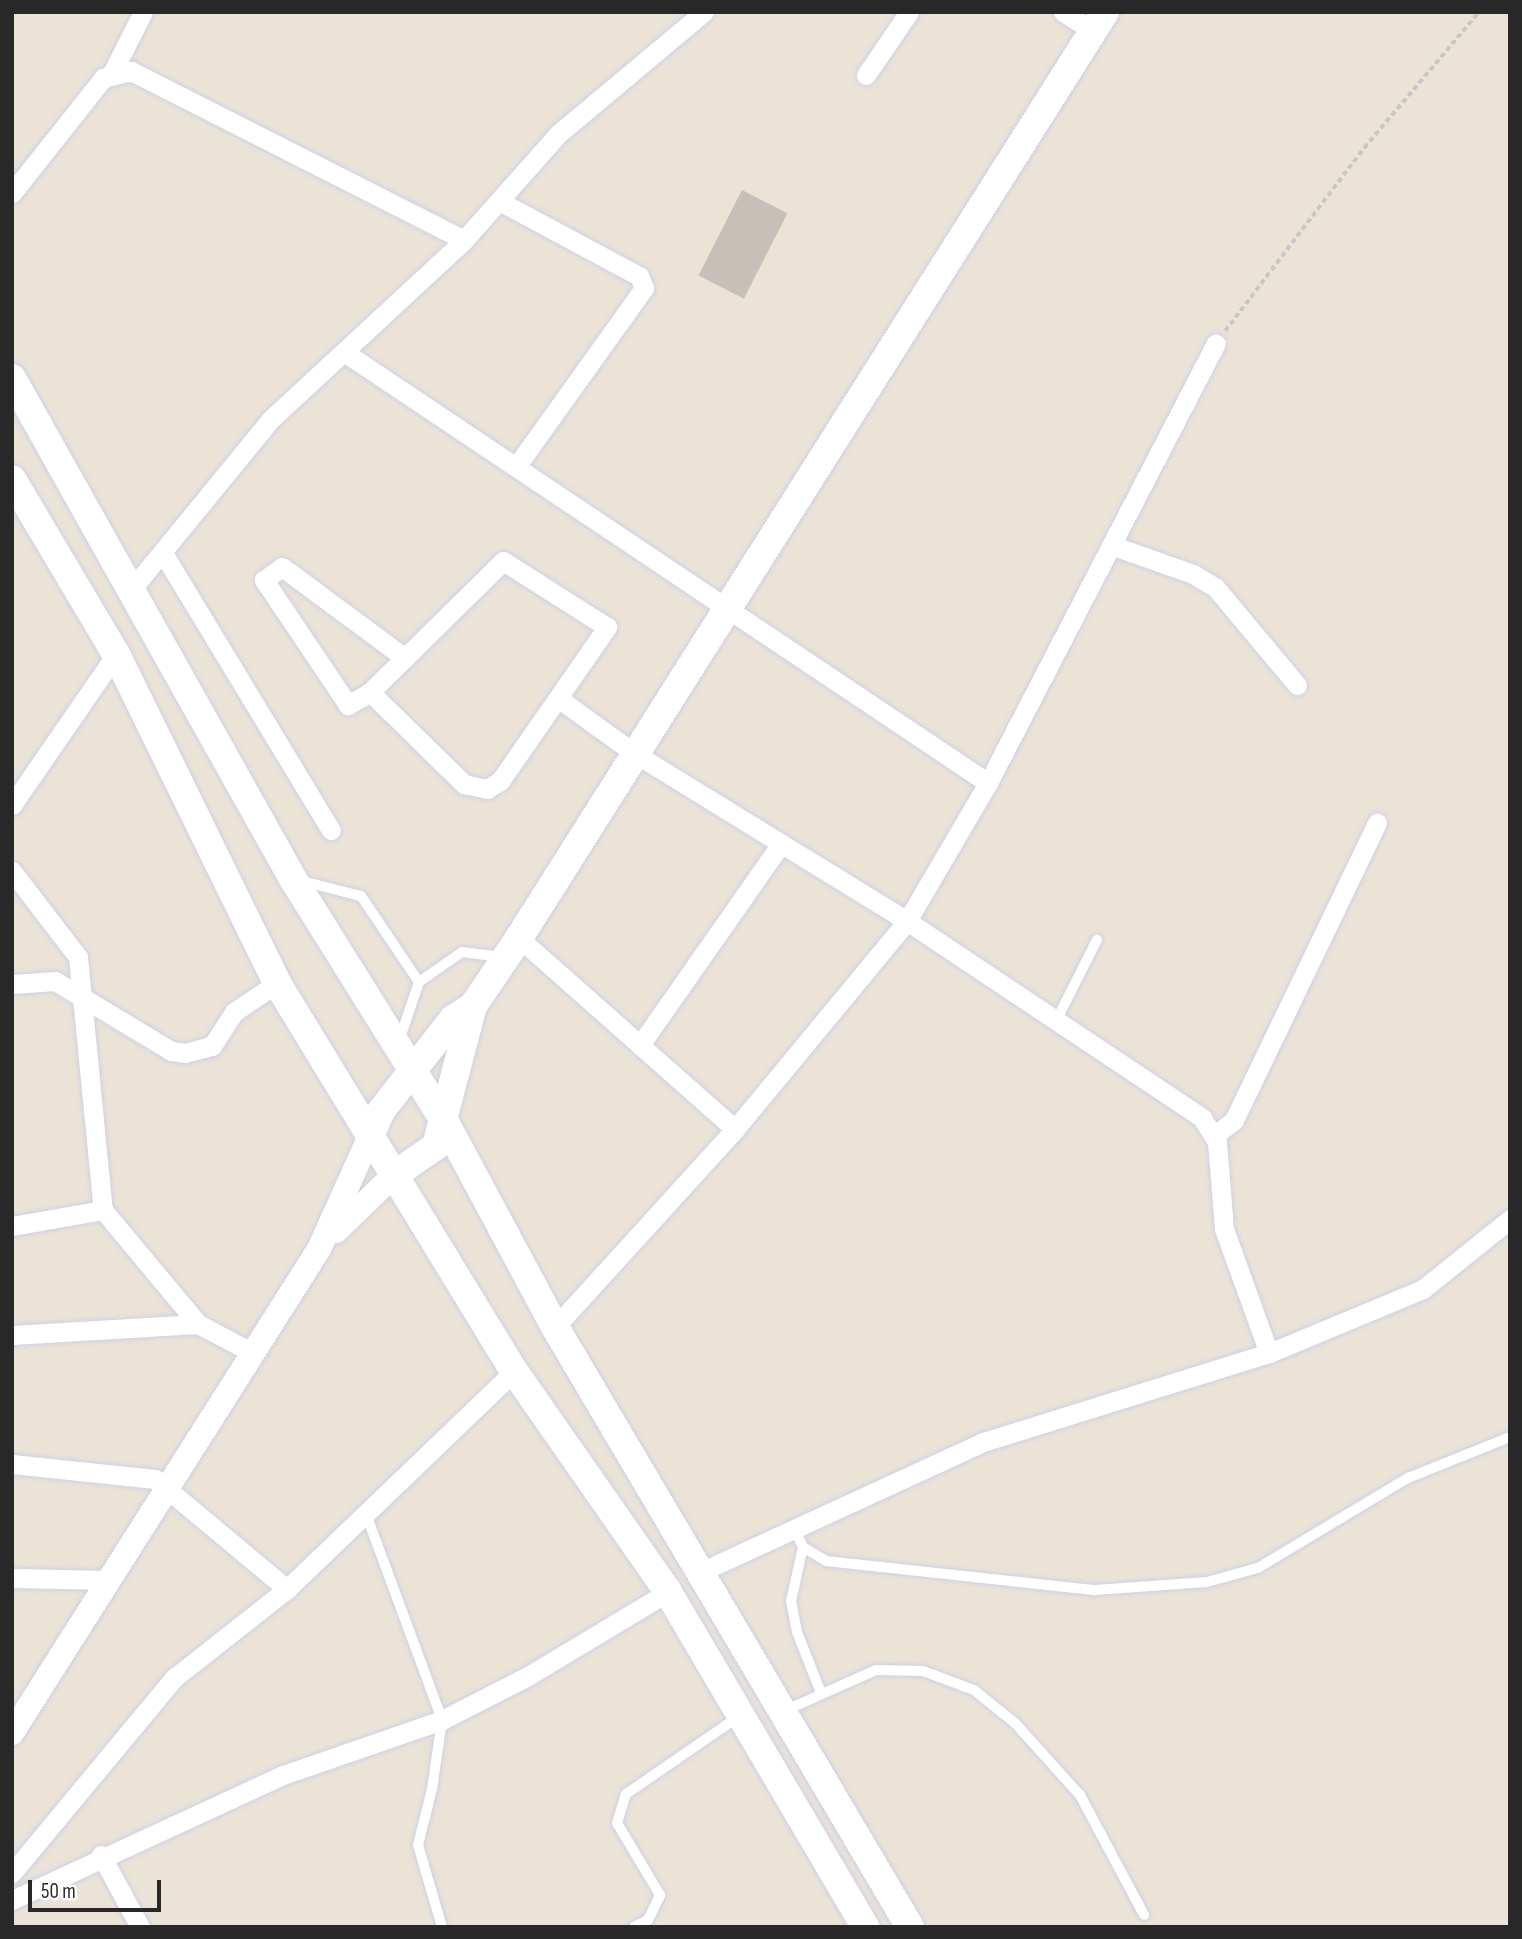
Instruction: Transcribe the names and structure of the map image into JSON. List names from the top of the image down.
{
  "scale_bar": "50 m"
}
